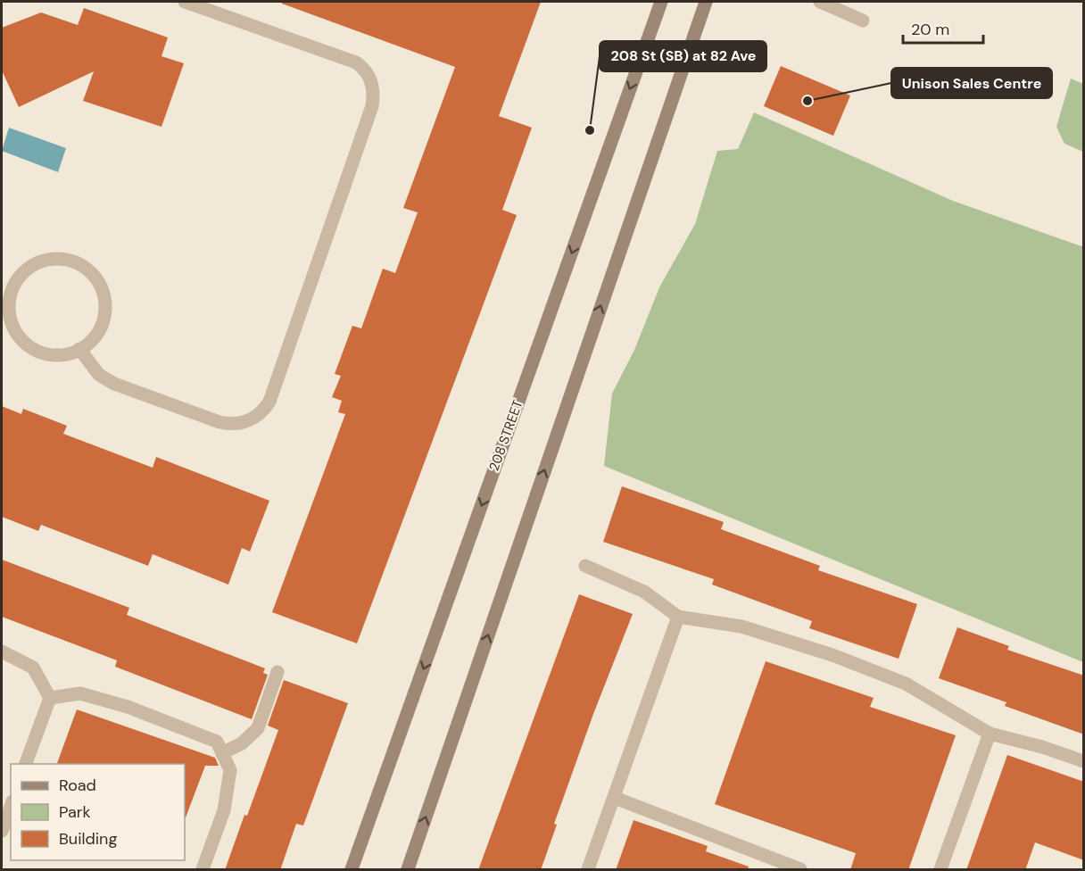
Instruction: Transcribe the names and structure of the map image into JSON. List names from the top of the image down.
{
  "streets": {
    "main road": ["208 STREET"]
  },
  "places": ["Unison Sales Centre", "208 St (SB) at 82 Ave"],
  "legend": ["Road", "Park", "Building"],
  "scale_bar": "20 m"
}
